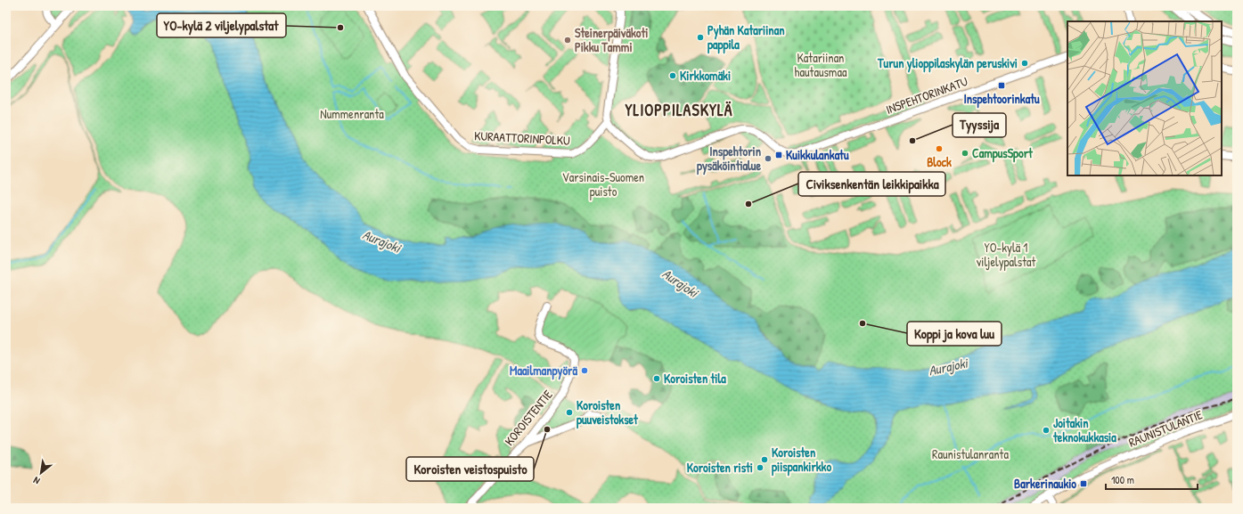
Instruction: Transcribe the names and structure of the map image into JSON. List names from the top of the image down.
{
  "streets": {
    "street": [
      "INSPEHTORINKATU",
      "KURAATTORINPOLKU",
      "KOROISTENTIE",
      "RAUNISTULANTIE"
    ]
  },
  "crossings": [
    ["INSPEHTORINKATU", "KURAATTORINPOLKU"]
  ],
  "districts": ["YLIOPPILASKYLÄ"],
  "water": ["Aurajoki"],
  "parks": [
    "Katariinan hautausmaa",
    "Nummenranta",
    "Varsinais-Suomen puisto",
    "YO-kylä 1 viljelypalstat",
    "Raunistulanranta"
  ],
  "places": {
    "other": [
      "YO-kylä 2 viljelypalstat",
      "Pyhän Katariinan pappila",
      "Steinerpäiväkoti Pikku Tammi",
      "Turun ylioppilaskylän peruskivi",
      "Kirkkomäki",
      "Tyyssija",
      "Block",
      "CampusSport",
      "Inspehtorin pysäköintialue",
      "Civiksenkentän leikkipaikka",
      "Koppi ja kova luu",
      "Maailmanpyörä",
      "Koroisten tila",
      "Koroisten puuveistokset",
      "Koroisten veistospuisto",
      "Joitakin teknokukkasia",
      "Koroisten piispankirkko",
      "Koroisten risti"
    ],
    "transit": ["Inspehtoorinkatu", "Kuikkulankatu", "Barkerinaukio"]
  },
  "scale_bar": "100 m",
  "north": "bottom left"
}
